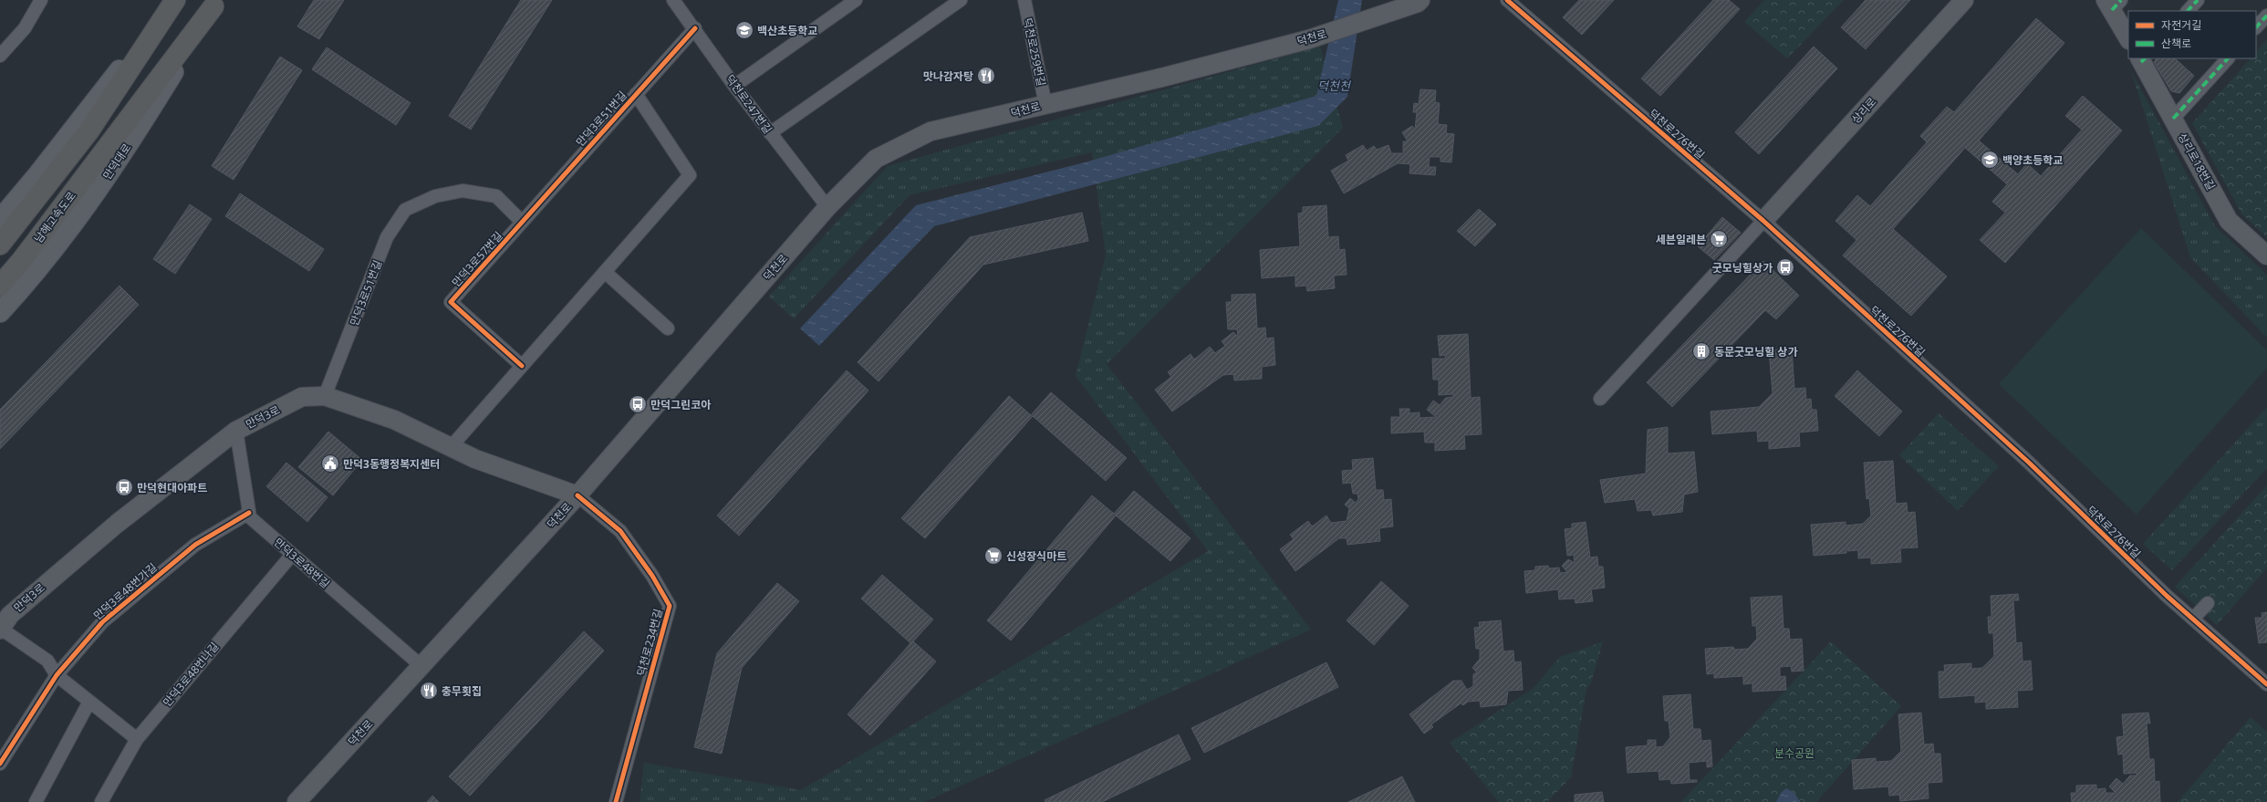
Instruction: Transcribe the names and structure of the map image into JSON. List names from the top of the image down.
{
  "streets": {
    "highway": ["남해고속도로"],
    "main road": [
      "덕천로",
      "상리로",
      "만덕대로",
      "상리로18번길",
      "만덕3로"
    ],
    "street": [
      "덕천로259번길",
      "덕천로247번길",
      "만덕3로51번길",
      "덕천로276번길",
      "만덕3로57번길",
      "만덕3로48번길",
      "만덕3로48번가길",
      "덕천로234번길",
      "만덕3로48번나길"
    ]
  },
  "crossings": [
    ["덕천로", "덕천로259번길"],
    ["덕천로", "덕천로247번길"],
    ["덕천로", "만덕3로"],
    ["덕천로", "만덕3로48번길"],
    ["덕천로", "덕천로234번길"],
    ["덕천로247번길", "만덕3로51번길"],
    ["상리로", "덕천로276번길"],
    ["만덕3로51번길", "만덕3로57번길"],
    ["만덕3로51번길", "만덕3로"],
    ["만덕대로", "남해고속도로"],
    ["만덕3로", "만덕3로48번길"],
    ["만덕3로", "덕천로234번길"],
    ["만덕3로48번길", "만덕3로48번가길"],
    ["만덕3로48번길", "만덕3로48번나길"]
  ],
  "water": ["덕천천"],
  "parks": ["분수공원"],
  "places": {
    "school or university": ["백산초등학교", "백양초등학교"],
    "restaurant": ["맛나감자탕", "충무횟집"],
    "supermarket": ["세븐일레븐", "신성장식마트"],
    "bus stop": ["굿모닝힐상가", "만덕그린코아", "만덕현대아파트"],
    "building": ["동문굿모닝힐 상가"],
    "public building": ["만덕3동행정복지센터"]
  },
  "legend": ["자전거길", "산책로"]
}
